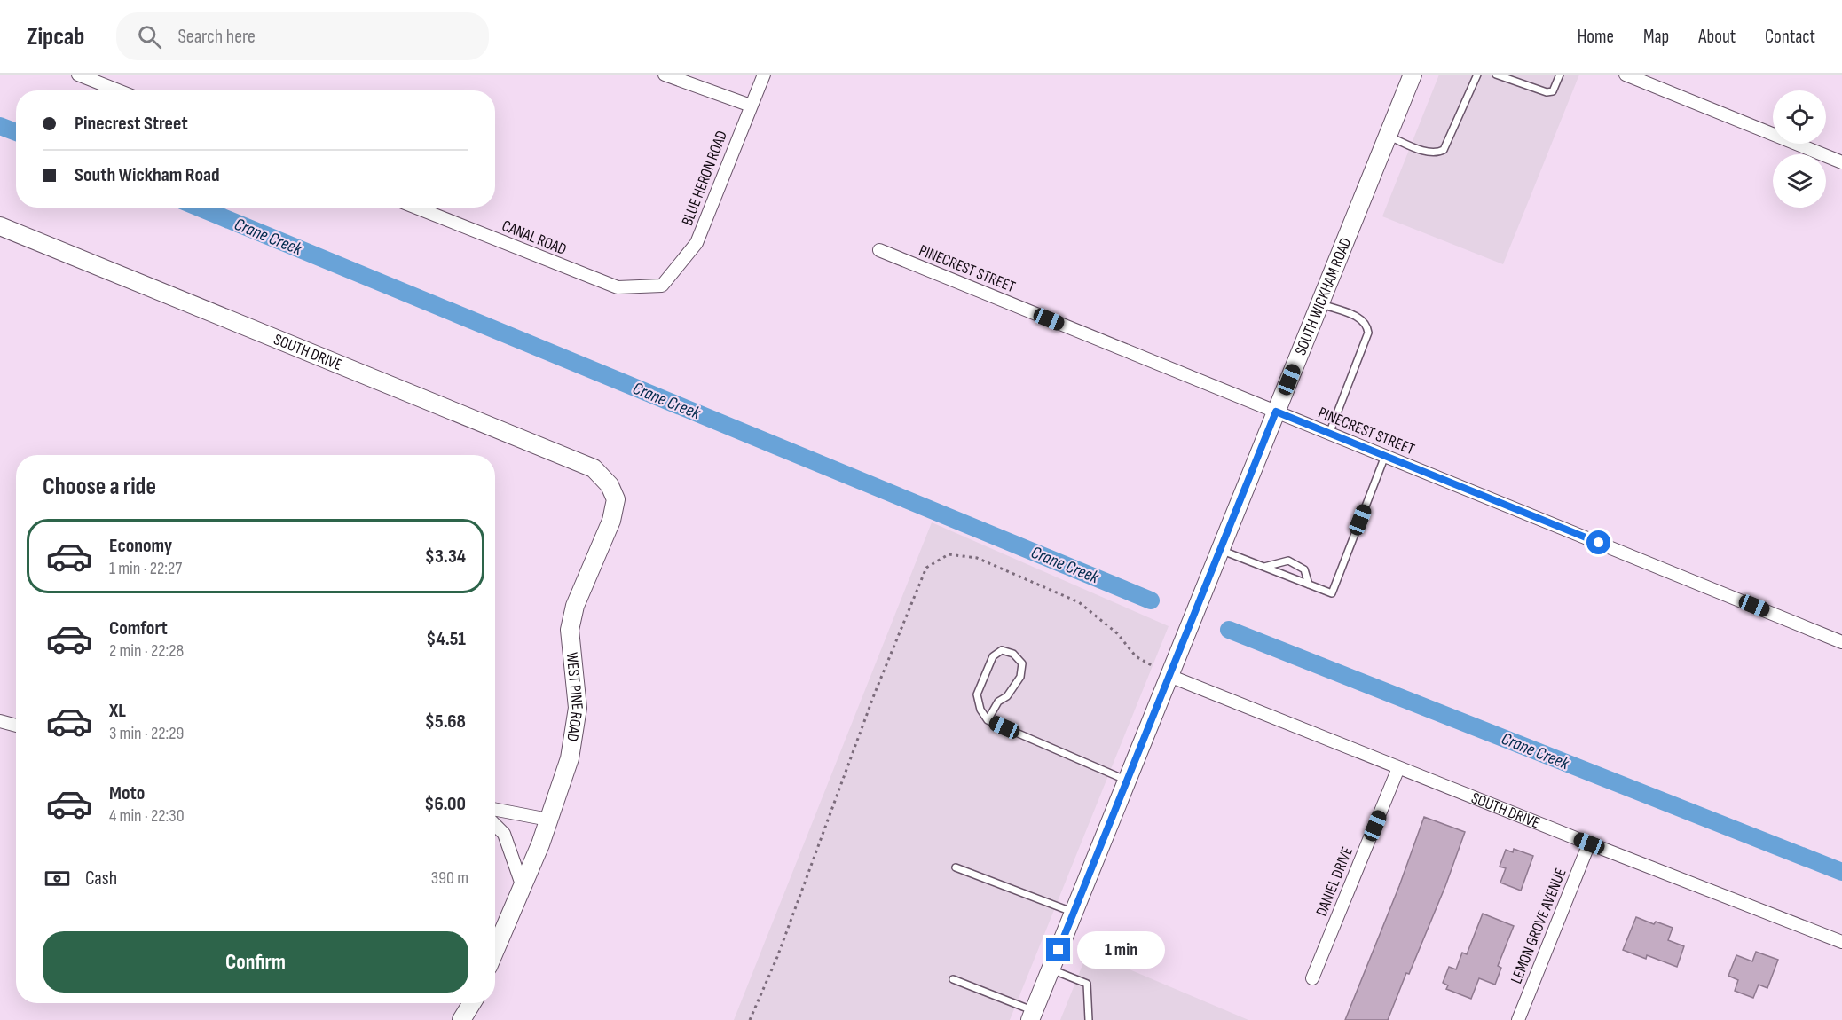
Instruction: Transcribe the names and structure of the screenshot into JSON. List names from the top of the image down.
{
  "streets": {
    "street": [
      "BLUE HERON ROAD",
      "CANAL ROAD",
      "PINECREST STREET",
      "SOUTH WICKHAM ROAD",
      "SOUTH DRIVE",
      "WEST PINE ROAD",
      "DANIEL DRIVE",
      "LEMON GROVE AVENUE"
    ]
  },
  "crossings": [
    ["BLUE HERON ROAD", "CANAL ROAD"],
    ["PINECREST STREET", "SOUTH WICKHAM ROAD"],
    ["SOUTH WICKHAM ROAD", "SOUTH DRIVE"],
    ["SOUTH DRIVE", "WEST PINE ROAD"],
    ["SOUTH DRIVE", "DANIEL DRIVE"],
    ["SOUTH DRIVE", "LEMON GROVE AVENUE"]
  ],
  "water": ["Crane Creek"],
  "page": {
    "header": "Zipcab",
    "search": "Search here",
    "nav": [
      "Home",
      "Map",
      "About",
      "Contact"
    ],
    "banner": ["Pinecrest Street", "South Wickham Road"],
    "heading": "Choose a ride",
    "list": [
      {
        "name": "Economy",
        "note": "1 min · 22:27",
        "value": "$3.34"
      },
      {
        "name": "Comfort",
        "note": "2 min · 22:28",
        "value": "$4.51"
      },
      {
        "name": "XL",
        "note": "3 min · 22:29",
        "value": "$5.68"
      },
      {
        "name": "Moto",
        "note": "4 min · 22:30",
        "value": "$6.00"
      }
    ],
    "pay": ["Cash", "390 m"],
    "buttons": "Confirm",
    "bubble": "1 min"
  }
}
